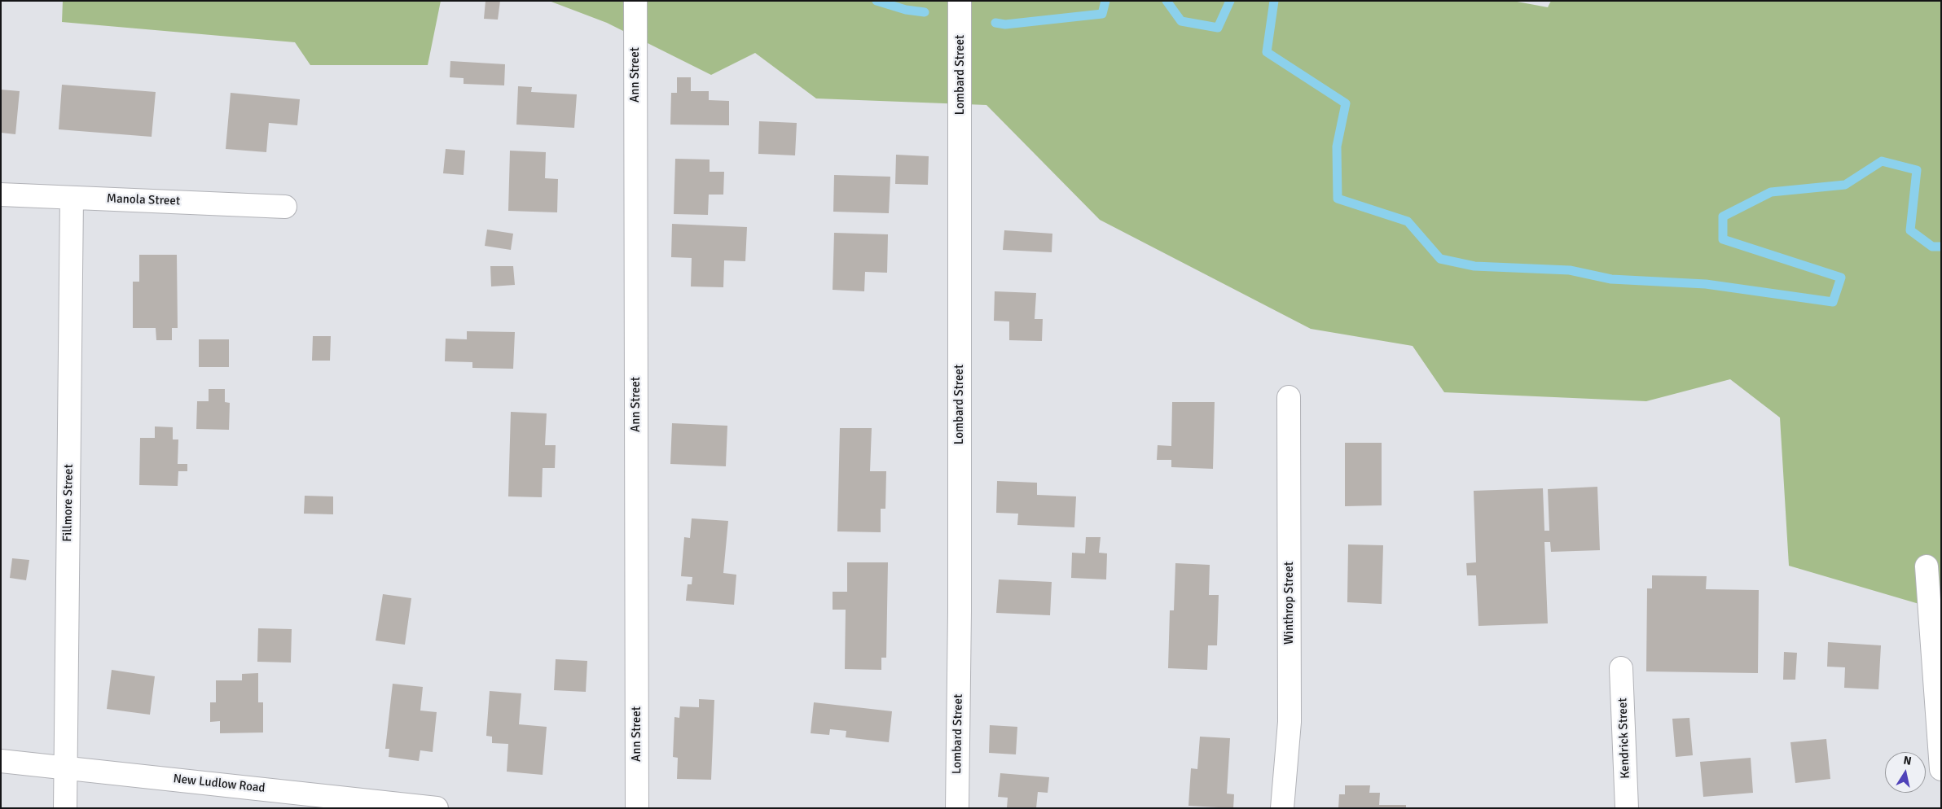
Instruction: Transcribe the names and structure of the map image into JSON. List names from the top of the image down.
{
  "streets": {
    "street": [
      "Ann Street",
      "Lombard Street",
      "Manola Street",
      "Fillmore Street",
      "Winthrop Street",
      "Kendrick Street",
      "New Ludlow Road"
    ]
  },
  "crossings": [
    ["Manola Street", "Fillmore Street"],
    ["Fillmore Street", "New Ludlow Road"]
  ],
  "north": "top"
}
